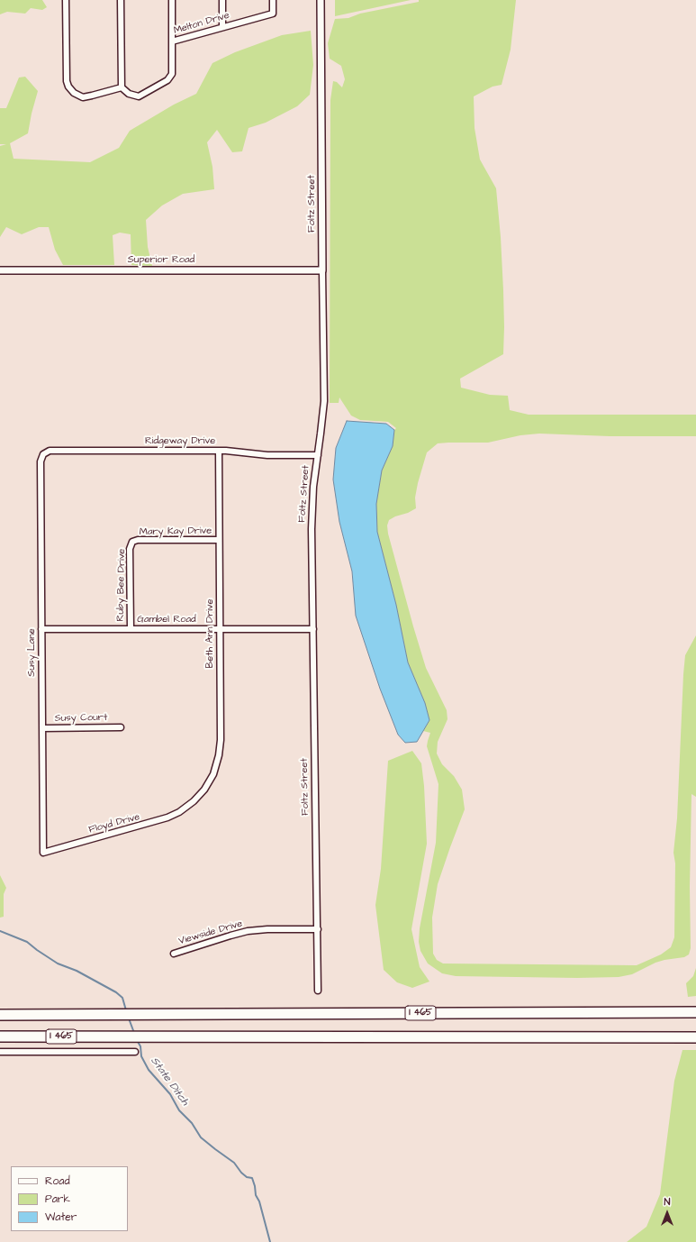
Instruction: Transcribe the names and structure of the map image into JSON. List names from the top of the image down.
{
  "streets": {
    "highway": ["I 465"],
    "street": [
      "Melton Drive",
      "Foltz Street",
      "Superior Road",
      "Ridgeway Drive",
      "Mary Kay Drive",
      "Ruby Bee Drive",
      "Gambel Road",
      "Beth Ann Drive",
      "Susy Lane",
      "Susy Court",
      "Floyd Drive",
      "Viewside Drive"
    ]
  },
  "crossings": [
    ["Foltz Street", "Superior Road"],
    ["Foltz Street", "Ridgeway Drive"],
    ["Foltz Street", "Gambel Road"],
    ["Foltz Street", "Viewside Drive"],
    ["Ridgeway Drive", "Beth Ann Drive"],
    ["Ridgeway Drive", "Susy Lane"],
    ["Mary Kay Drive", "Ruby Bee Drive"],
    ["Mary Kay Drive", "Beth Ann Drive"],
    ["Ruby Bee Drive", "Gambel Road"],
    ["Gambel Road", "Beth Ann Drive"],
    ["Gambel Road", "Susy Lane"],
    ["Beth Ann Drive", "Floyd Drive"],
    ["Susy Lane", "Susy Court"],
    ["Susy Lane", "Floyd Drive"]
  ],
  "water": ["State Ditch"],
  "legend": ["Road", "Park", "Water"],
  "north": "top"
}
